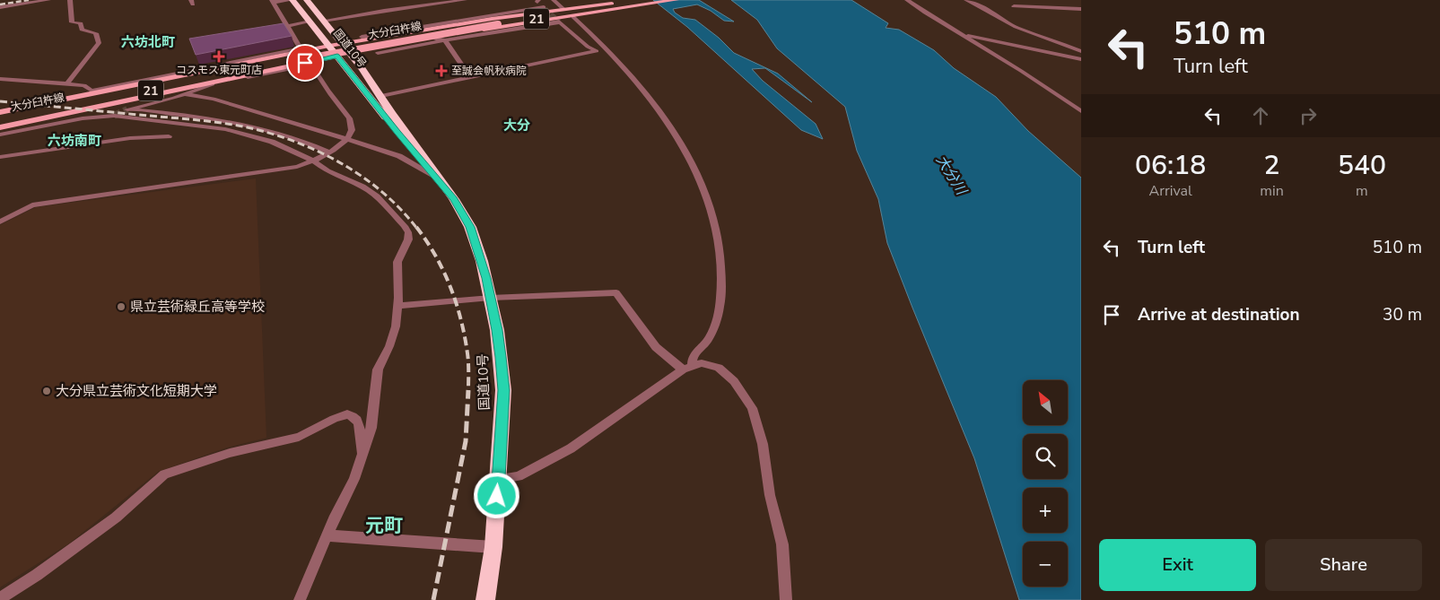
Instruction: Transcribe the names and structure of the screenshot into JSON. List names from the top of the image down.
{
  "streets": {
    "highway": ["国道10号"],
    "main road": ["21", "大分臼杵線"]
  },
  "districts": [
    "六坊北町",
    "大分",
    "六坊南町",
    "元町"
  ],
  "water": ["大分川"],
  "places": {
    "health": ["コスモス東元町店", "至誠会帆秋病院"],
    "other": ["県立芸術緑丘高等学校", "大分県立芸術文化短期大学"]
  },
  "north": "top left",
  "page": {
    "turn": ["510 m", "Turn left"],
    "eta": [
      "06:18",
      "Arrival",
      "2",
      "min",
      "540",
      "m"
    ],
    "list": [
      {
        "name": "Turn left",
        "value": "510 m"
      },
      {
        "name": "Arrive at destination",
        "value": "30 m"
      }
    ],
    "map_buttons": ["+", "−"],
    "buttons": ["Exit", "Share"]
  }
}
